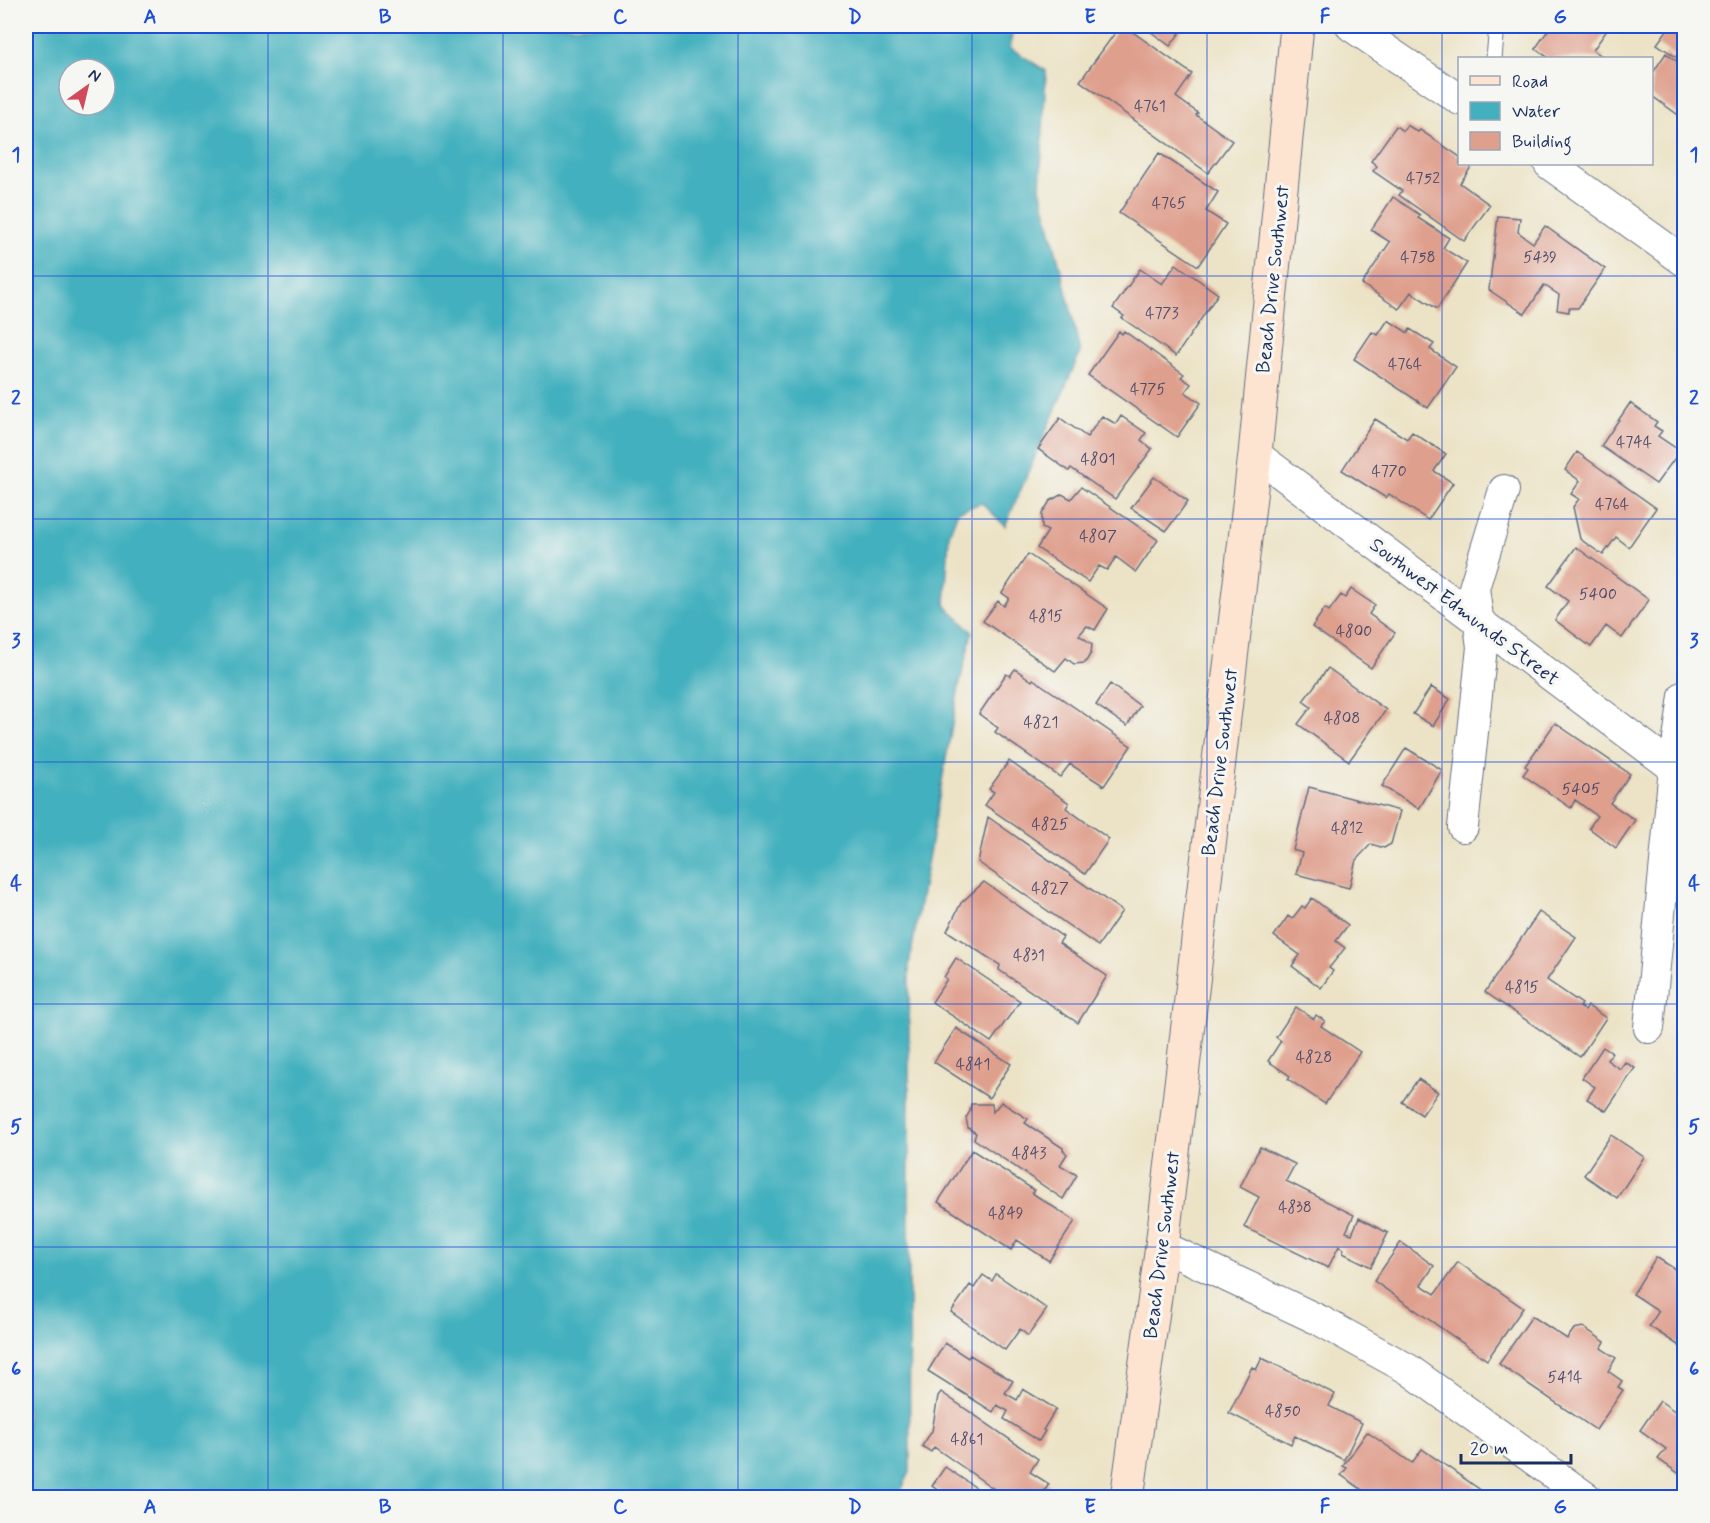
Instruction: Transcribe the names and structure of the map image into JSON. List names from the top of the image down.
{
  "streets": {
    "main road": ["Beach Drive Southwest"],
    "street": ["Southwest Edmunds Street"]
  },
  "crossings": [
    ["Beach Drive Southwest", "Southwest Edmunds Street"]
  ],
  "house_numbers": [
    "4761",
    "4752",
    "4765",
    "4758",
    "5439",
    "4773",
    "4764",
    "4775",
    "4744",
    "4801",
    "4770",
    "4764",
    "4807",
    "5400",
    "4815",
    "4800",
    "4808",
    "4821",
    "5405",
    "4825",
    "4812",
    "4827",
    "4831",
    "4815",
    "4828",
    "4841",
    "4843",
    "4838",
    "4849",
    "5414",
    "4850",
    "4861"
  ],
  "legend": ["Road", "Water", "Building"],
  "scale_bar": "20 m",
  "north": "top right",
  "grid": {
    "columns": [
      "A",
      "B",
      "C",
      "D",
      "E",
      "F",
      "G"
    ],
    "rows": [
      "1",
      "2",
      "3",
      "4",
      "5",
      "6"
    ]
  }
}
